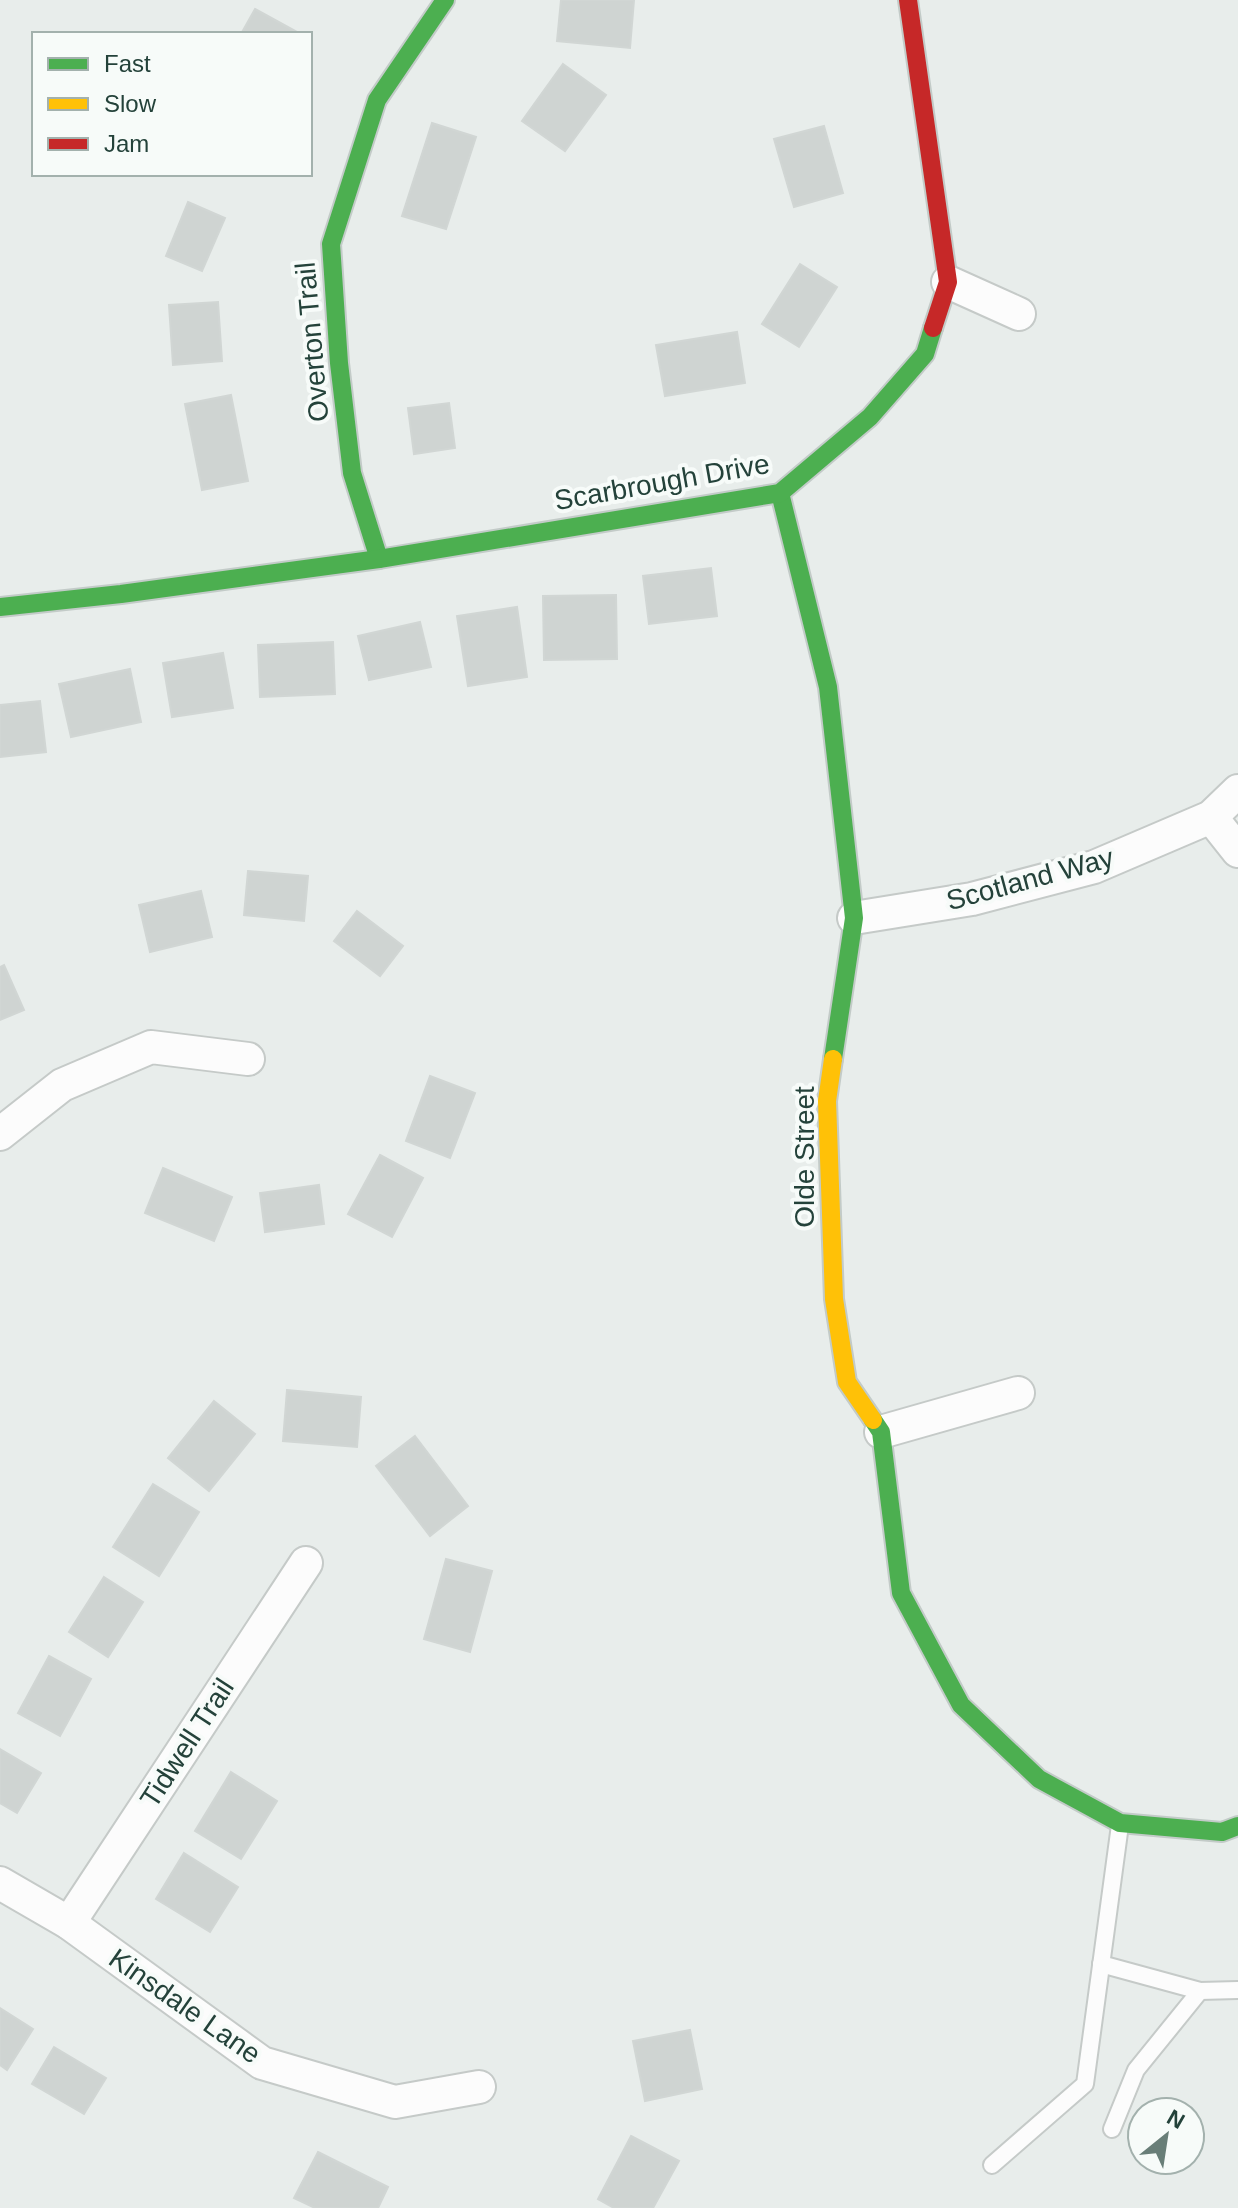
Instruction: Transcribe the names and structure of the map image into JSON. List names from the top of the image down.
{
  "streets": {
    "street": [
      "Overton Trail",
      "Scarbrough Drive",
      "Scotland Way",
      "Olde Street",
      "Tidwell Trail",
      "Kinsdale Lane"
    ]
  },
  "crossings": [
    ["Overton Trail", "Scarbrough Drive"],
    ["Scarbrough Drive", "Olde Street"],
    ["Scotland Way", "Olde Street"],
    ["Tidwell Trail", "Kinsdale Lane"]
  ],
  "legend": ["Fast", "Slow", "Jam"],
  "north": "top right"
}
